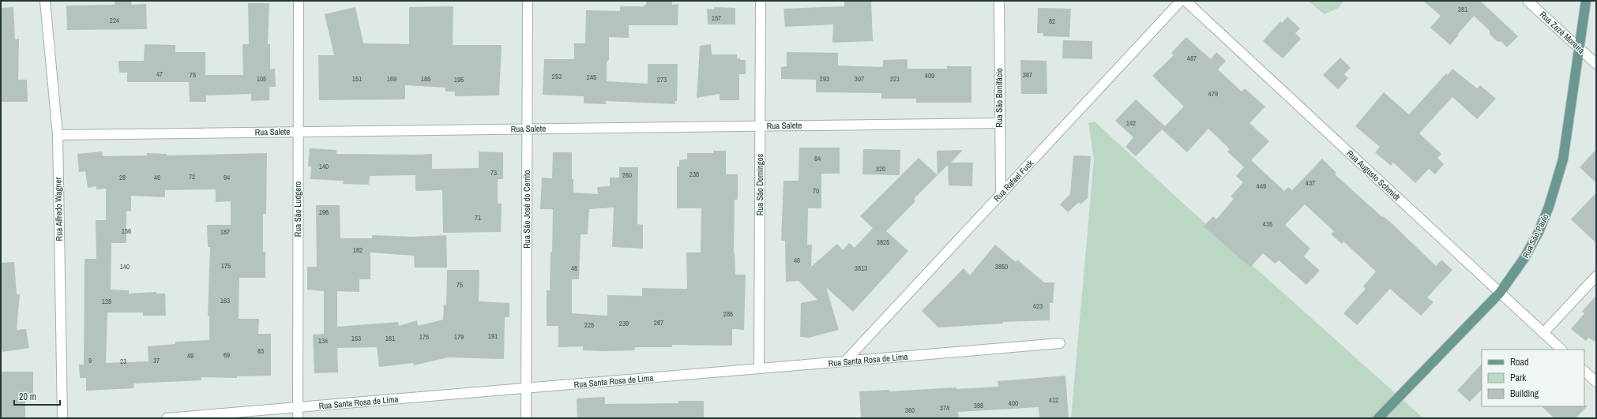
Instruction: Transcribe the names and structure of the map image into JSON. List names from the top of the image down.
{
  "streets": {
    "main road": ["Rua São Paulo"],
    "street": [
      "Rua Zezé Moreira",
      "Rua São Bonifácio",
      "Rua Salete",
      "Rua Augusto Schmidt",
      "Rua Rafael Fuck",
      "Rua São Domingos",
      "Rua Alfredo Wagner",
      "Rua São Ludgero",
      "Rua São José do Cerrito",
      "Rua Santa Rosa de Lima"
    ]
  },
  "crossings": [
    ["Rua Zezé Moreira", "Rua São Paulo"],
    ["Rua São Bonifácio", "Rua Salete"],
    ["Rua São Bonifácio", "Rua Rafael Fuck"],
    ["Rua Salete", "Rua São Domingos"],
    ["Rua Salete", "Rua Alfredo Wagner"],
    ["Rua Salete", "Rua São Ludgero"],
    ["Rua Salete", "Rua São José do Cerrito"],
    ["Rua Augusto Schmidt", "Rua São Paulo"],
    ["Rua Rafael Fuck", "Rua Santa Rosa de Lima"],
    ["Rua São Domingos", "Rua Santa Rosa de Lima"],
    ["Rua São Ludgero", "Rua Santa Rosa de Lima"],
    ["Rua São José do Cerrito", "Rua Santa Rosa de Lima"]
  ],
  "house_numbers": [
    "381",
    "157",
    "224",
    "82",
    "487",
    "47",
    "75",
    "367",
    "409",
    "253",
    "245",
    "105",
    "151",
    "169",
    "185",
    "293",
    "307",
    "321",
    "195",
    "273",
    "479",
    "142",
    "84",
    "140",
    "320",
    "73",
    "238",
    "260",
    "72",
    "28",
    "46",
    "94",
    "437",
    "449",
    "70",
    "196",
    "71",
    "435",
    "156",
    "187",
    "3825",
    "182",
    "46",
    "175",
    "140",
    "3850",
    "48",
    "3813",
    "75",
    "163",
    "128",
    "423",
    "285",
    "267",
    "239",
    "225",
    "191",
    "175",
    "179",
    "153",
    "161",
    "134",
    "83",
    "69",
    "49",
    "9",
    "37",
    "23",
    "412",
    "400",
    "388",
    "374",
    "360"
  ],
  "legend": ["Road", "Park", "Building"],
  "scale_bar": "20 m"
}
